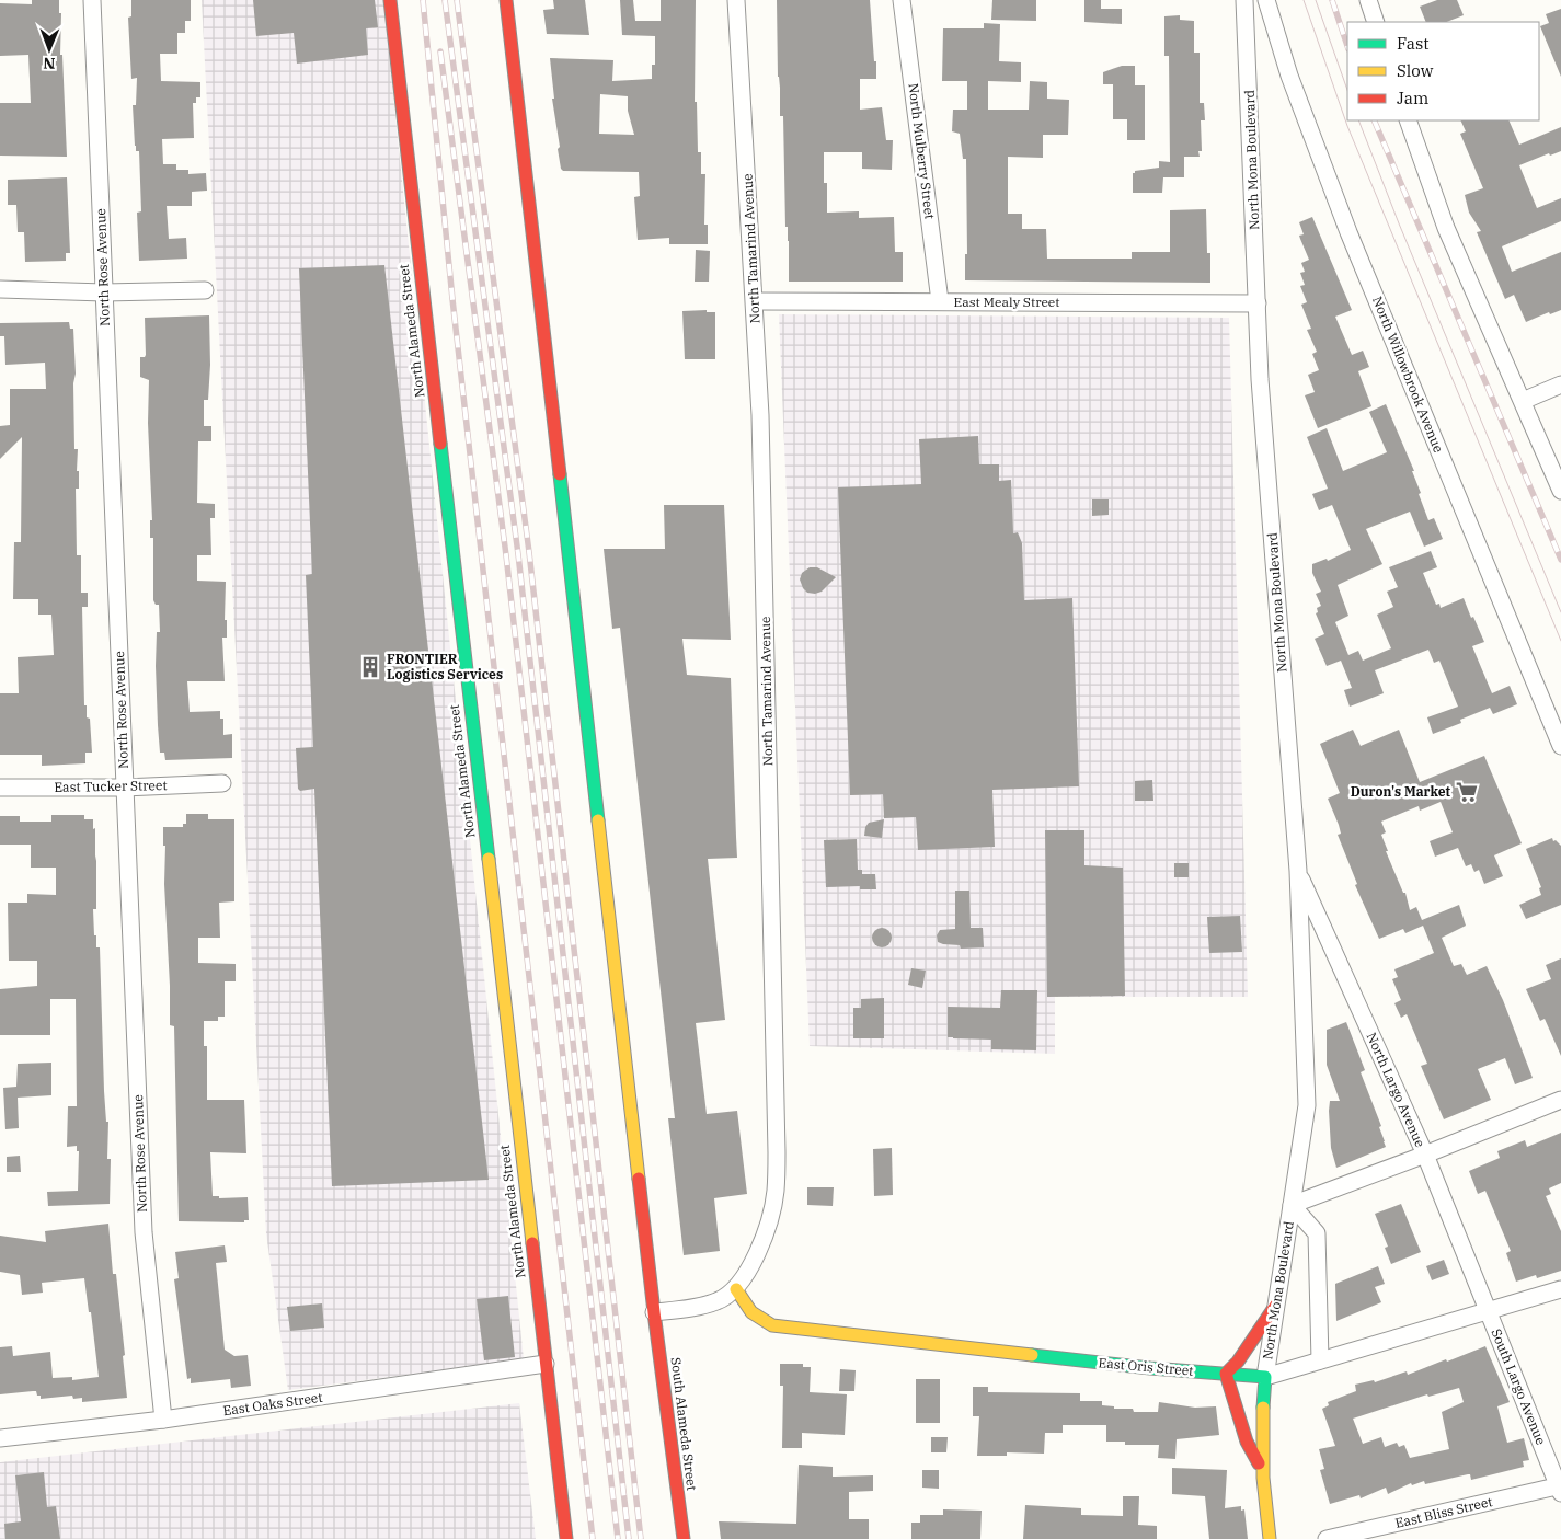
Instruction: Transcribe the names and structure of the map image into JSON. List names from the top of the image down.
{
  "streets": {
    "street": [
      "North Mulberry Street",
      "North Mona Boulevard",
      "North Tamarind Avenue",
      "North Rose Avenue",
      "East Mealy Street",
      "North Alameda Street",
      "North Willowbrook Avenue",
      "East Tucker Street",
      "North Largo Avenue",
      "East Oris Street",
      "South Largo Avenue",
      "East Oaks Street",
      "South Alameda Street",
      "East Bliss Street"
    ]
  },
  "crossings": [
    ["North Mulberry Street", "East Mealy Street"],
    ["North Mona Boulevard", "East Mealy Street"],
    ["North Mona Boulevard", "North Largo Avenue"],
    ["North Mona Boulevard", "East Oris Street"],
    ["North Tamarind Avenue", "East Mealy Street"],
    ["North Tamarind Avenue", "East Oris Street"],
    ["North Tamarind Avenue", "South Alameda Street"],
    ["North Rose Avenue", "East Tucker Street"],
    ["North Rose Avenue", "East Oaks Street"],
    ["North Alameda Street", "East Oaks Street"],
    ["North Largo Avenue", "East Oris Street"],
    ["North Largo Avenue", "South Largo Avenue"],
    ["East Oris Street", "South Largo Avenue"],
    ["South Largo Avenue", "East Bliss Street"]
  ],
  "places": {
    "building": ["FRONTIER Logistics Services"],
    "supermarket": ["Duron's Market"]
  },
  "legend": ["Fast", "Slow", "Jam"],
  "north": "bottom"
}
